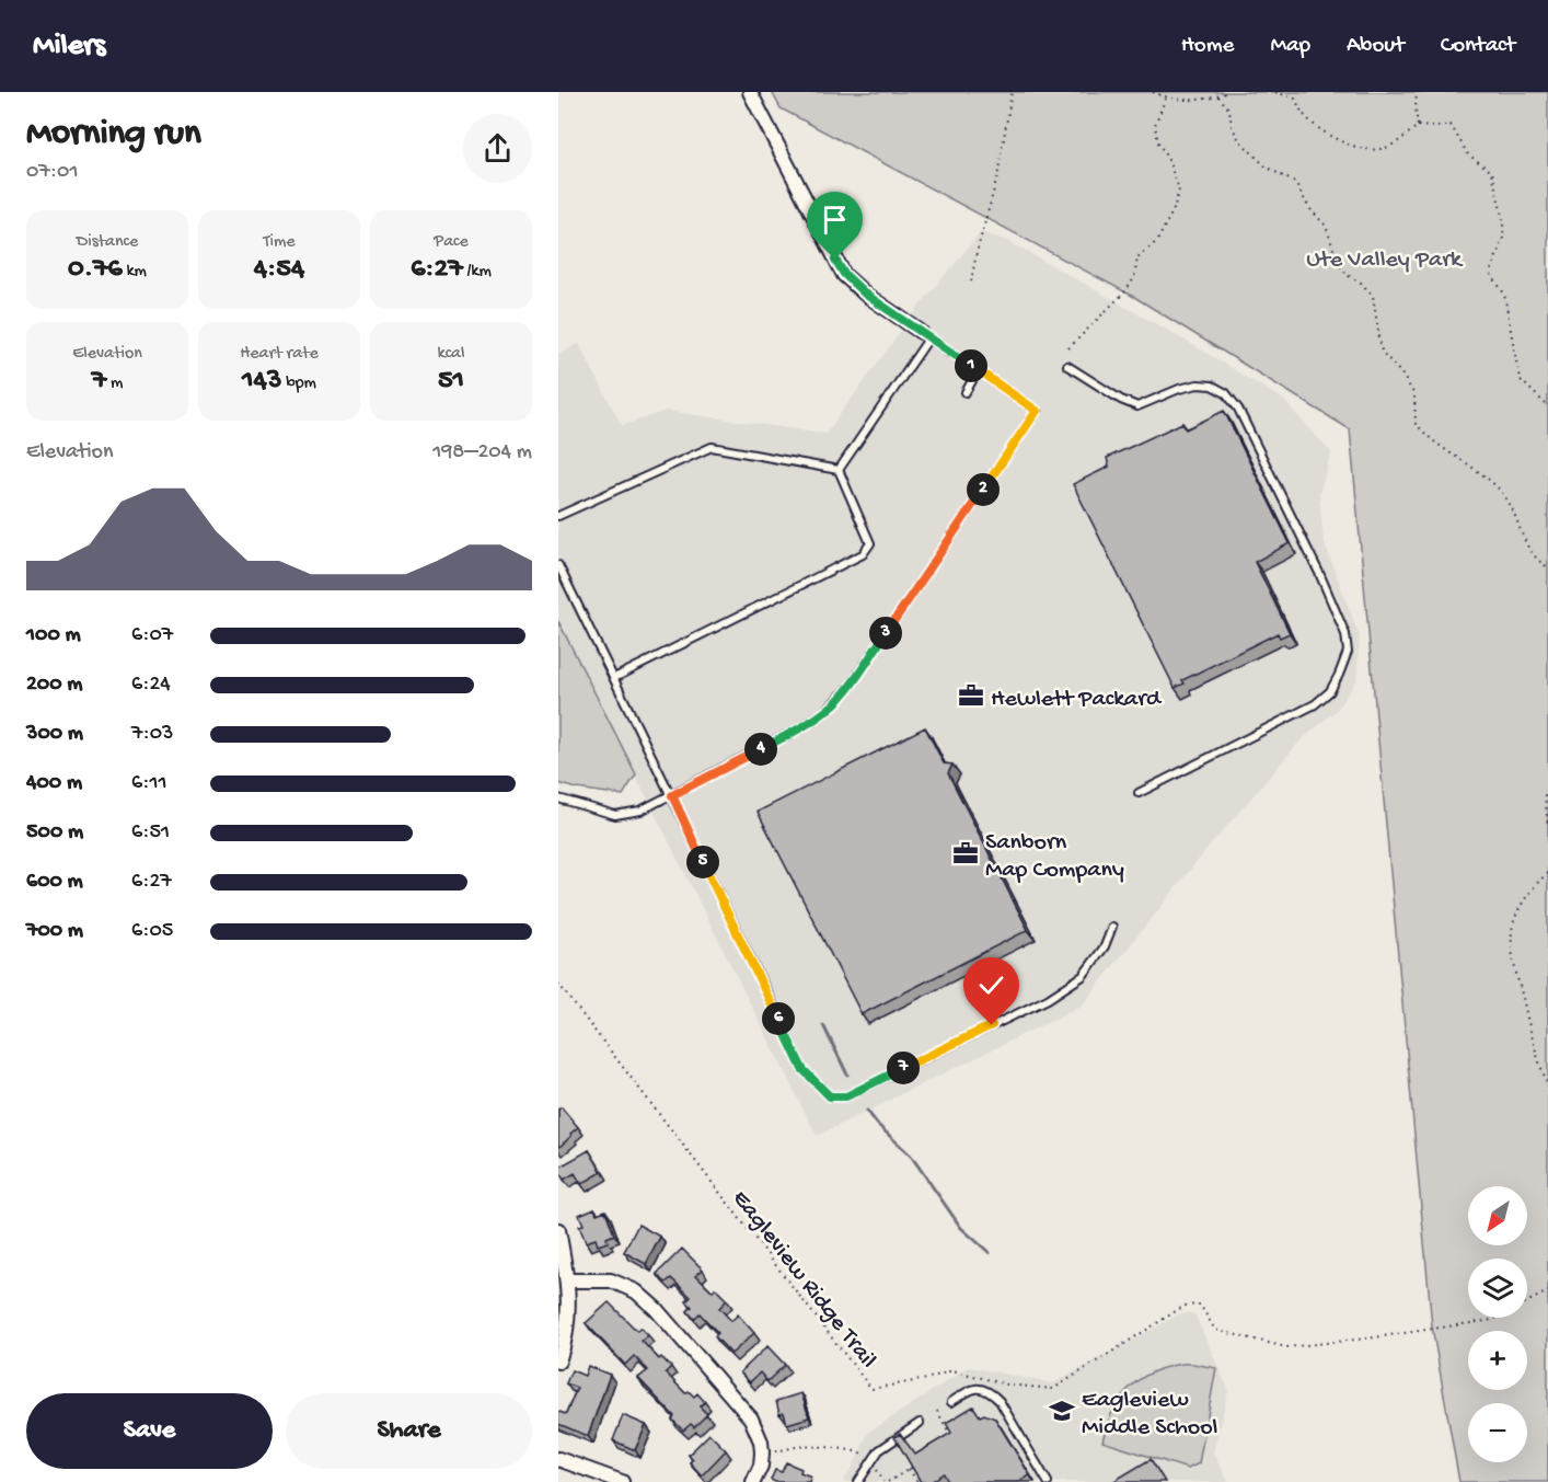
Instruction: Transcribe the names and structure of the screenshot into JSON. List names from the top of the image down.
{
  "streets": {
    "path": ["Eagleview Ridge Trail"]
  },
  "parks": ["Ute Valley Park"],
  "places": {
    "office": ["Hewlett Packard", "Sanborn Map Company"],
    "school or university": ["Eagleview Middle School"]
  },
  "north": "bottom left",
  "page": {
    "header": "Milers",
    "nav": [
      "Home",
      "Map",
      "About",
      "Contact"
    ],
    "heading": ["Morning run", "07:01"],
    "stats": [
      ["Distance", "0.76 km"],
      ["Time", "4:54"],
      ["Pace", "6:27 /km"],
      ["Elevation", "7 m"],
      ["Heart rate", "143 bpm"],
      ["kcal", "51"]
    ],
    "pins": [
      "1",
      "2",
      "3",
      "4",
      "5",
      "6",
      "7"
    ],
    "chart": ["Elevation", "198–204 m"],
    "list": [
      {
        "name": "100 m",
        "note": "6:07"
      },
      {
        "name": "200 m",
        "note": "6:24"
      },
      {
        "name": "300 m",
        "note": "7:03"
      },
      {
        "name": "400 m",
        "note": "6:11"
      },
      {
        "name": "500 m",
        "note": "6:51"
      },
      {
        "name": "600 m",
        "note": "6:27"
      },
      {
        "name": "700 m",
        "note": "6:05"
      }
    ],
    "map_buttons": ["+", "−"],
    "buttons": ["Save", "Share"]
  }
}
